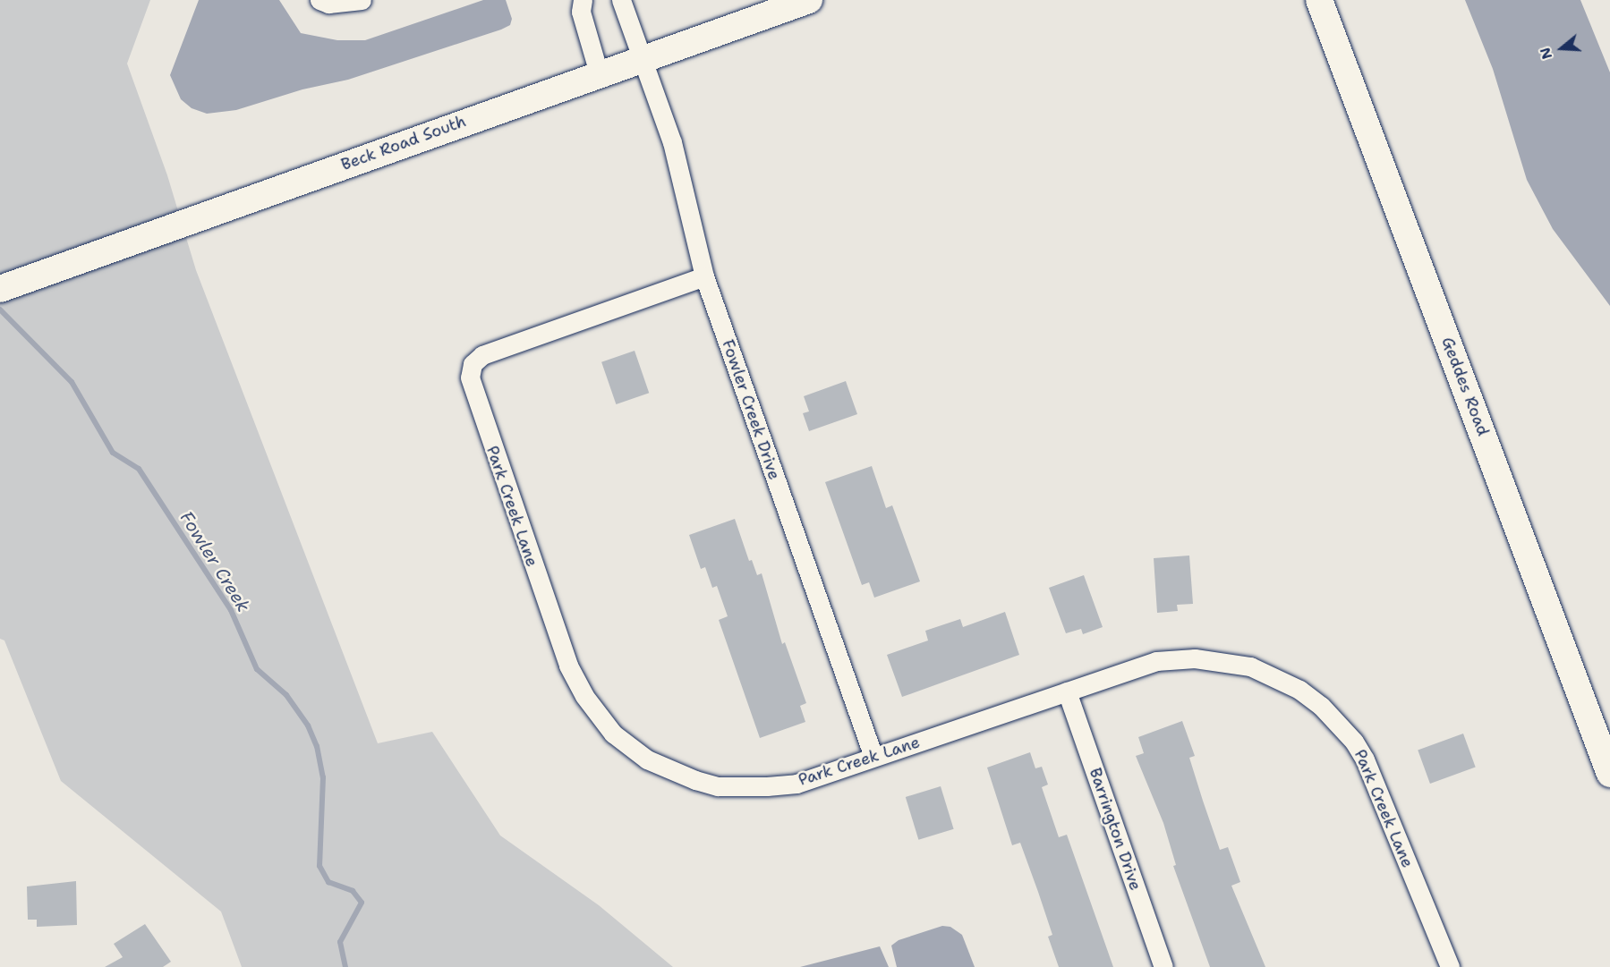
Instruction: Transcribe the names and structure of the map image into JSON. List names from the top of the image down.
{
  "streets": {
    "main road": ["Beck Road South", "Geddes Road"],
    "street": ["Fowler Creek Drive", "Park Creek Lane", "Barrington Drive"]
  },
  "crossings": [
    ["Beck Road South", "Fowler Creek Drive"],
    ["Fowler Creek Drive", "Park Creek Lane"],
    ["Park Creek Lane", "Barrington Drive"]
  ],
  "water": ["Fowler Creek"],
  "north": "left"
}
